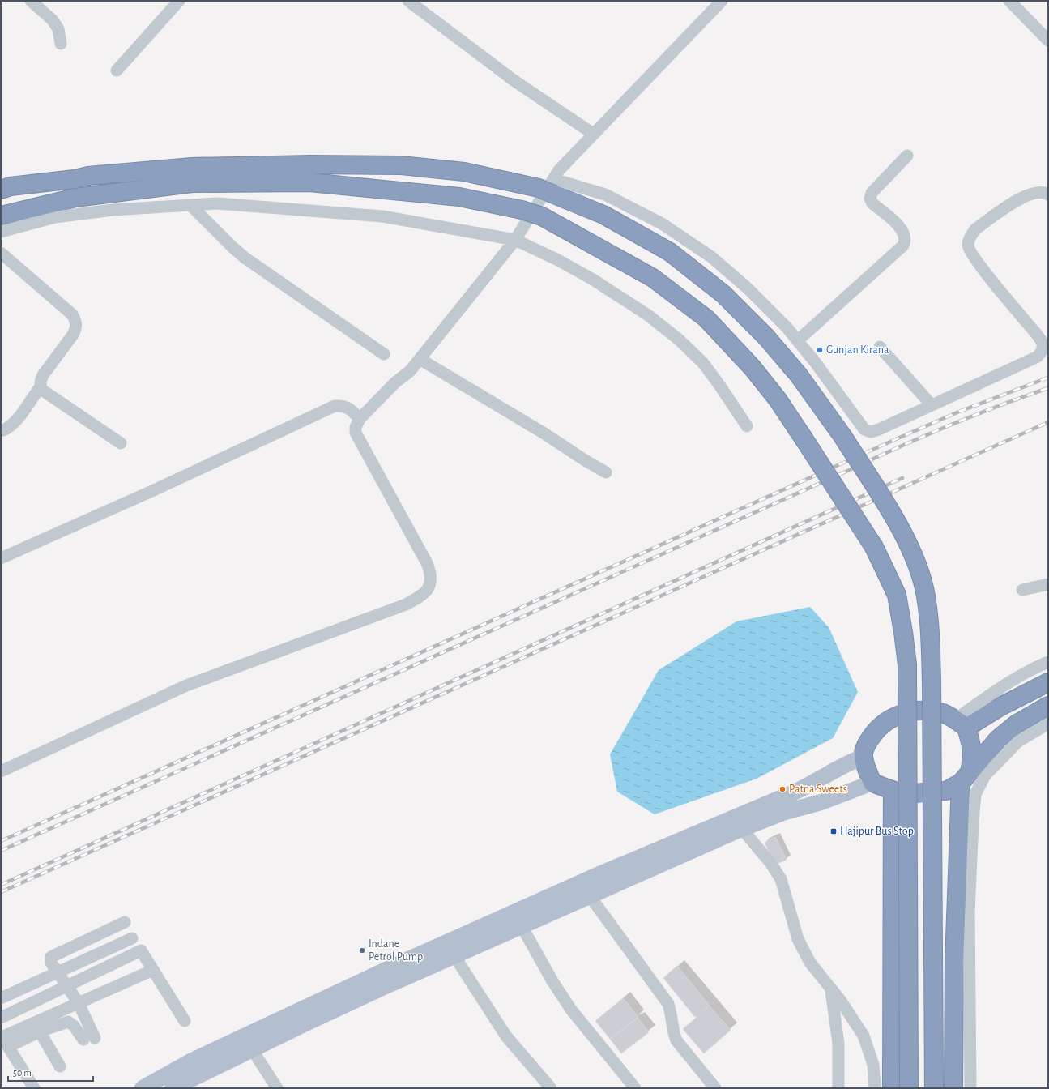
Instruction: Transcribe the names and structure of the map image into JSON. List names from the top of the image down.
{
  "places": {
    "other": ["Gunjan Kirana", "Patna Sweets", "Indane Petrol Pump"],
    "transit": ["Hajipur Bus Stop"]
  },
  "scale_bar": "50 m"
}
